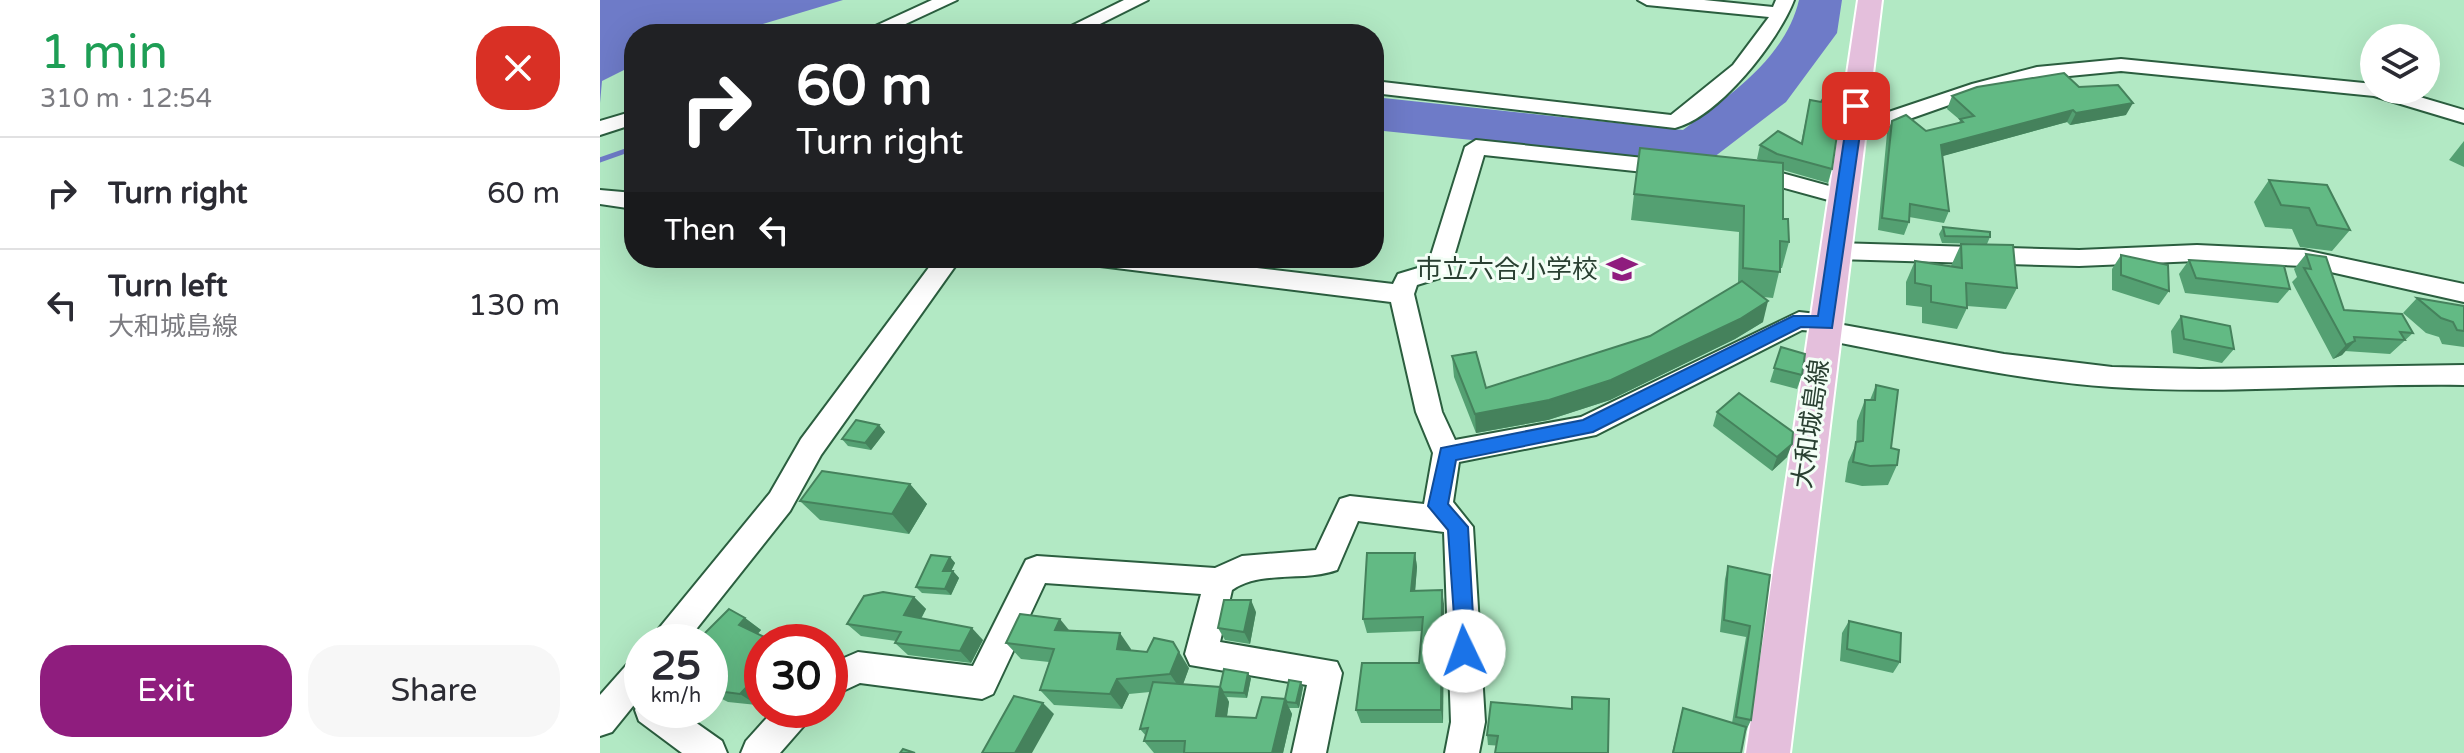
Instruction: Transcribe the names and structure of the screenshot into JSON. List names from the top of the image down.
{
  "streets": {
    "main road": ["大和城島線"]
  },
  "places": {
    "school or university": ["市立六合小学校"]
  },
  "page": {
    "heading": ["1 min", "310 m · 12:54"],
    "turn": ["60 m", "Turn right"],
    "list": [
      {
        "name": "Turn right",
        "value": "60 m"
      },
      {
        "name": "Turn left",
        "note": "大和城島線",
        "value": "130 m"
      }
    ],
    "then": "Then",
    "speed": "25 km/h",
    "limit": "30",
    "buttons": ["Exit", "Share"]
  }
}
